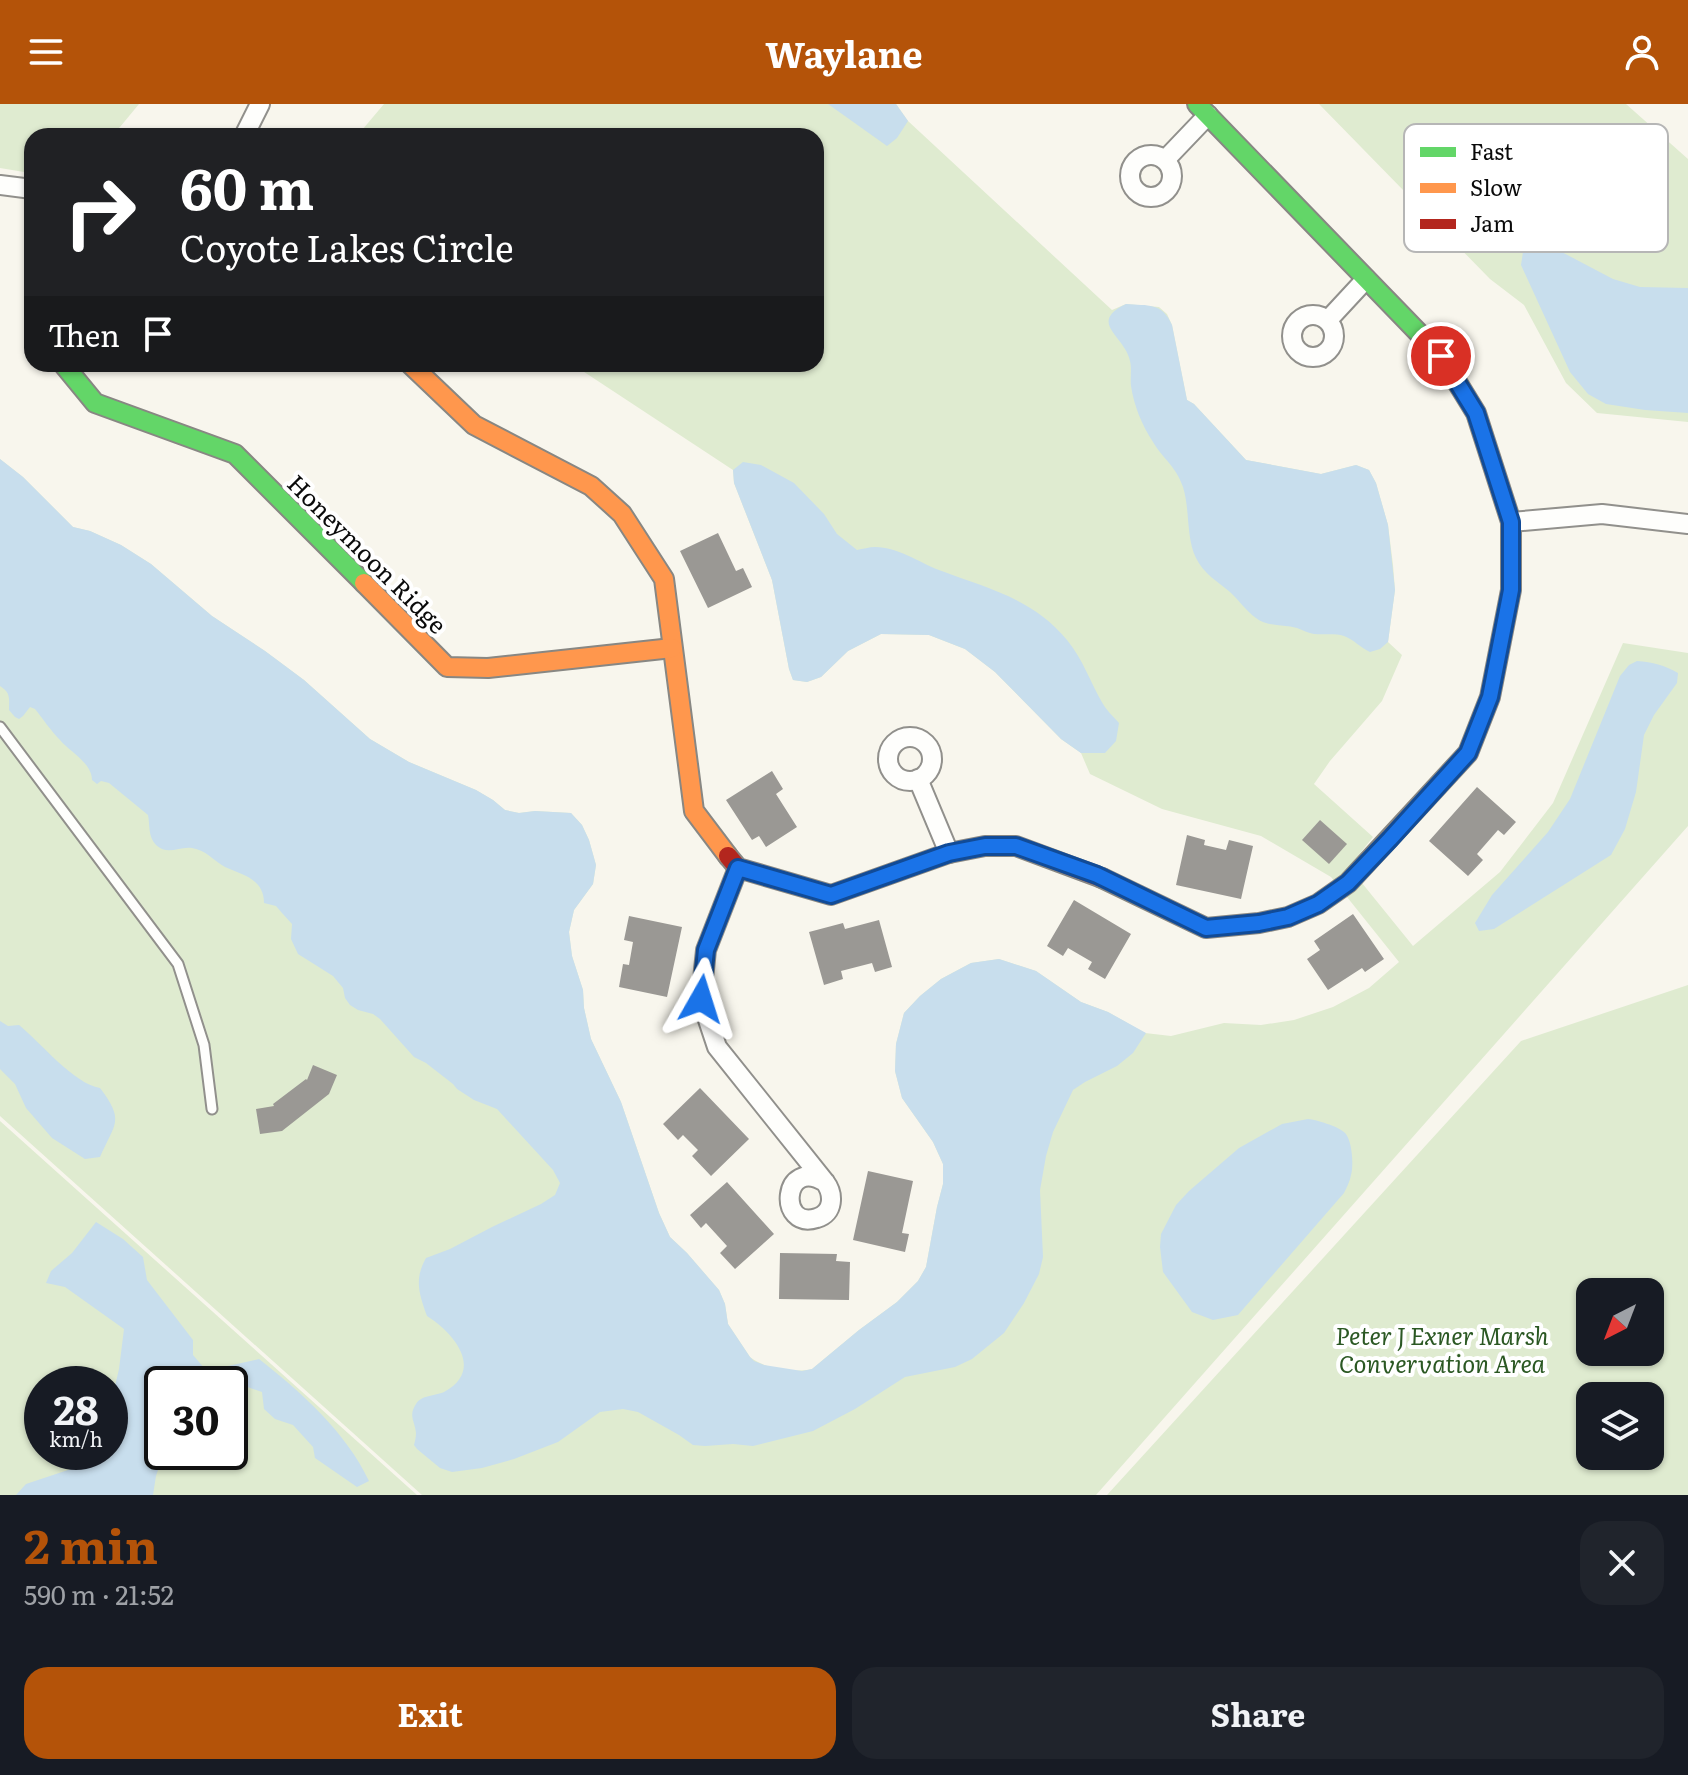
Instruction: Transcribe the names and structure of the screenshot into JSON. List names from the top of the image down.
{
  "streets": {
    "street": ["Honeymoon Ridge"]
  },
  "parks": ["Peter J Exner Marsh Convervation Area"],
  "legend": ["Fast", "Slow", "Jam"],
  "north": "bottom left",
  "page": {
    "header": "Waylane",
    "turn": ["60 m", "Coyote Lakes Circle"],
    "then": "Then",
    "speed": "28 km/h",
    "limit": "30",
    "heading": ["2 min", "590 m · 21:52"],
    "buttons": ["Exit", "Share"]
  }
}
